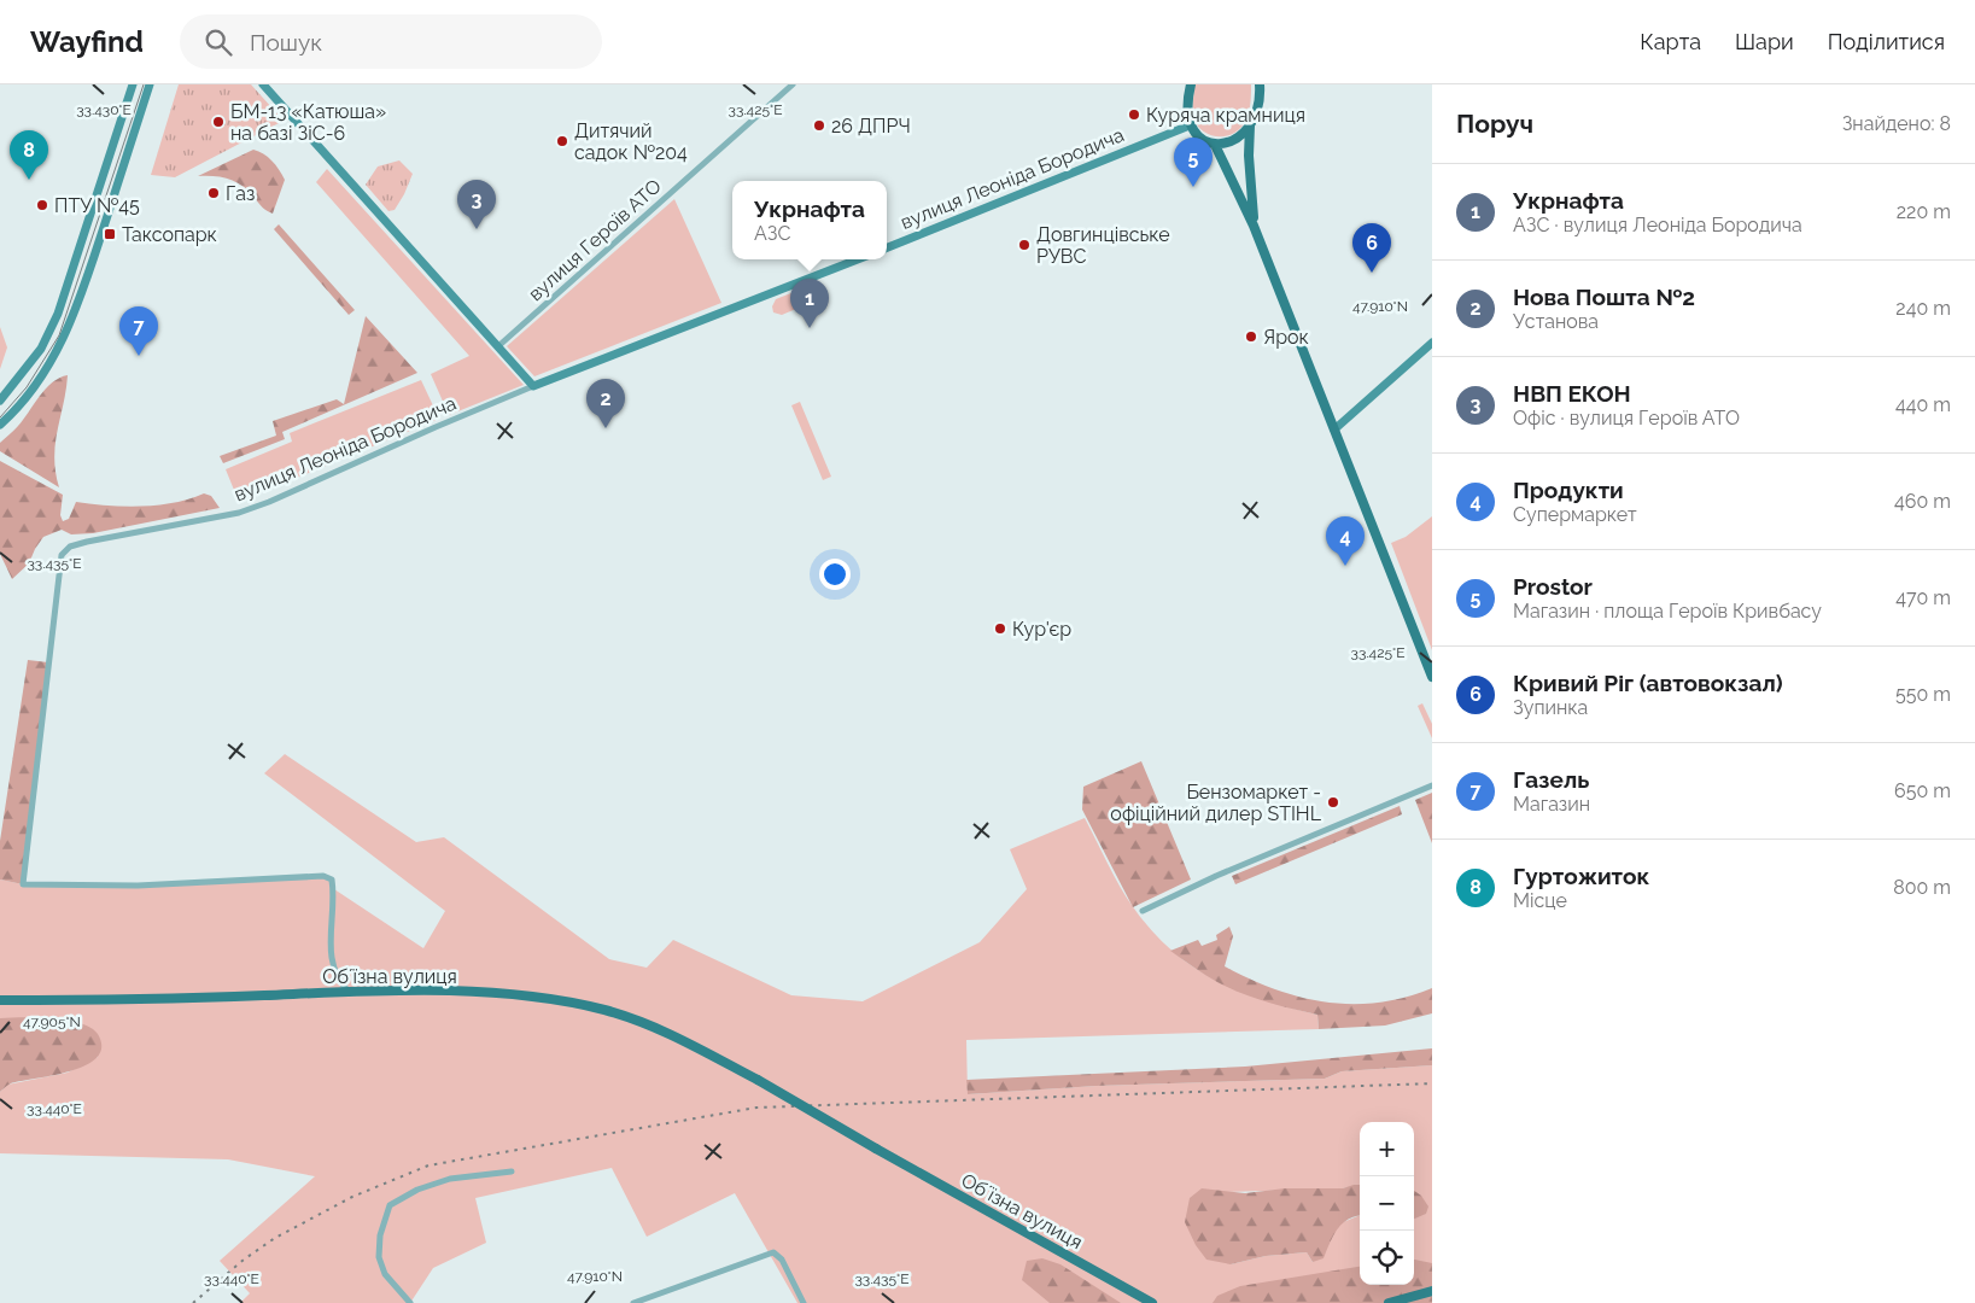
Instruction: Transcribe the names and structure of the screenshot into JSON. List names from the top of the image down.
{
  "streets": {
    "main road": ["Обʼїзна вулиця"],
    "street": ["вулиця Леоніда Бородича", "вулиця Героїв АТО"]
  },
  "crossings": [
    ["вулиця Леоніда Бородича", "Обʼїзна вулиця"]
  ],
  "places": {
    "other": [
      "Куряча крамниця",
      "БМ-13 «Катюша» на базі ЗіС-6",
      "26 ДПРЧ",
      "Дитячий садок №204",
      "Газ",
      "ПТУ №45",
      "Довгинцівське РУВС",
      "Ярок",
      "Кур'єр",
      "Бензомаркет - офіційний дилер STIHL"
    ],
    "transit": ["Таксопарк"]
  },
  "page": {
    "header": "Wayfind",
    "search": "Пошук",
    "nav": ["Карта", "Шари", "Поділитися"],
    "heading": ["Поруч", "Знайдено: 8"],
    "pins": [
      "8",
      "5",
      "3",
      "6",
      "1",
      "7",
      "2",
      "4"
    ],
    "list": [
      {
        "mark": "1",
        "name": "Укрнафта",
        "note": "АЗС · вулиця Леоніда Бородича",
        "value": "220 m"
      },
      {
        "mark": "2",
        "name": "Нова Пошта №2",
        "note": "Установа",
        "value": "240 m"
      },
      {
        "mark": "3",
        "name": "НВП ЕКОН",
        "note": "Офіс · вулиця Героїв АТО",
        "value": "440 m"
      },
      {
        "mark": "4",
        "name": "Продукти",
        "note": "Супермаркет",
        "value": "460 m"
      },
      {
        "mark": "5",
        "name": "Prostor",
        "note": "Магазин · площа Героїв Кривбасу",
        "value": "470 m"
      },
      {
        "mark": "6",
        "name": "Кривий Ріг (автовокзал)",
        "note": "Зупинка",
        "value": "550 m"
      },
      {
        "mark": "7",
        "name": "Газель",
        "note": "Магазин",
        "value": "650 m"
      },
      {
        "mark": "8",
        "name": "Гуртожиток",
        "note": "Місце",
        "value": "800 m"
      }
    ],
    "popup": ["Укрнафта", "АЗС"],
    "map_buttons": ["+", "−"]
  },
  "coordinates": [
    "33.430°E",
    "33.425°E",
    "47.910°N",
    "33.435°E",
    "47.905°N",
    "33.440°E"
  ]
}
